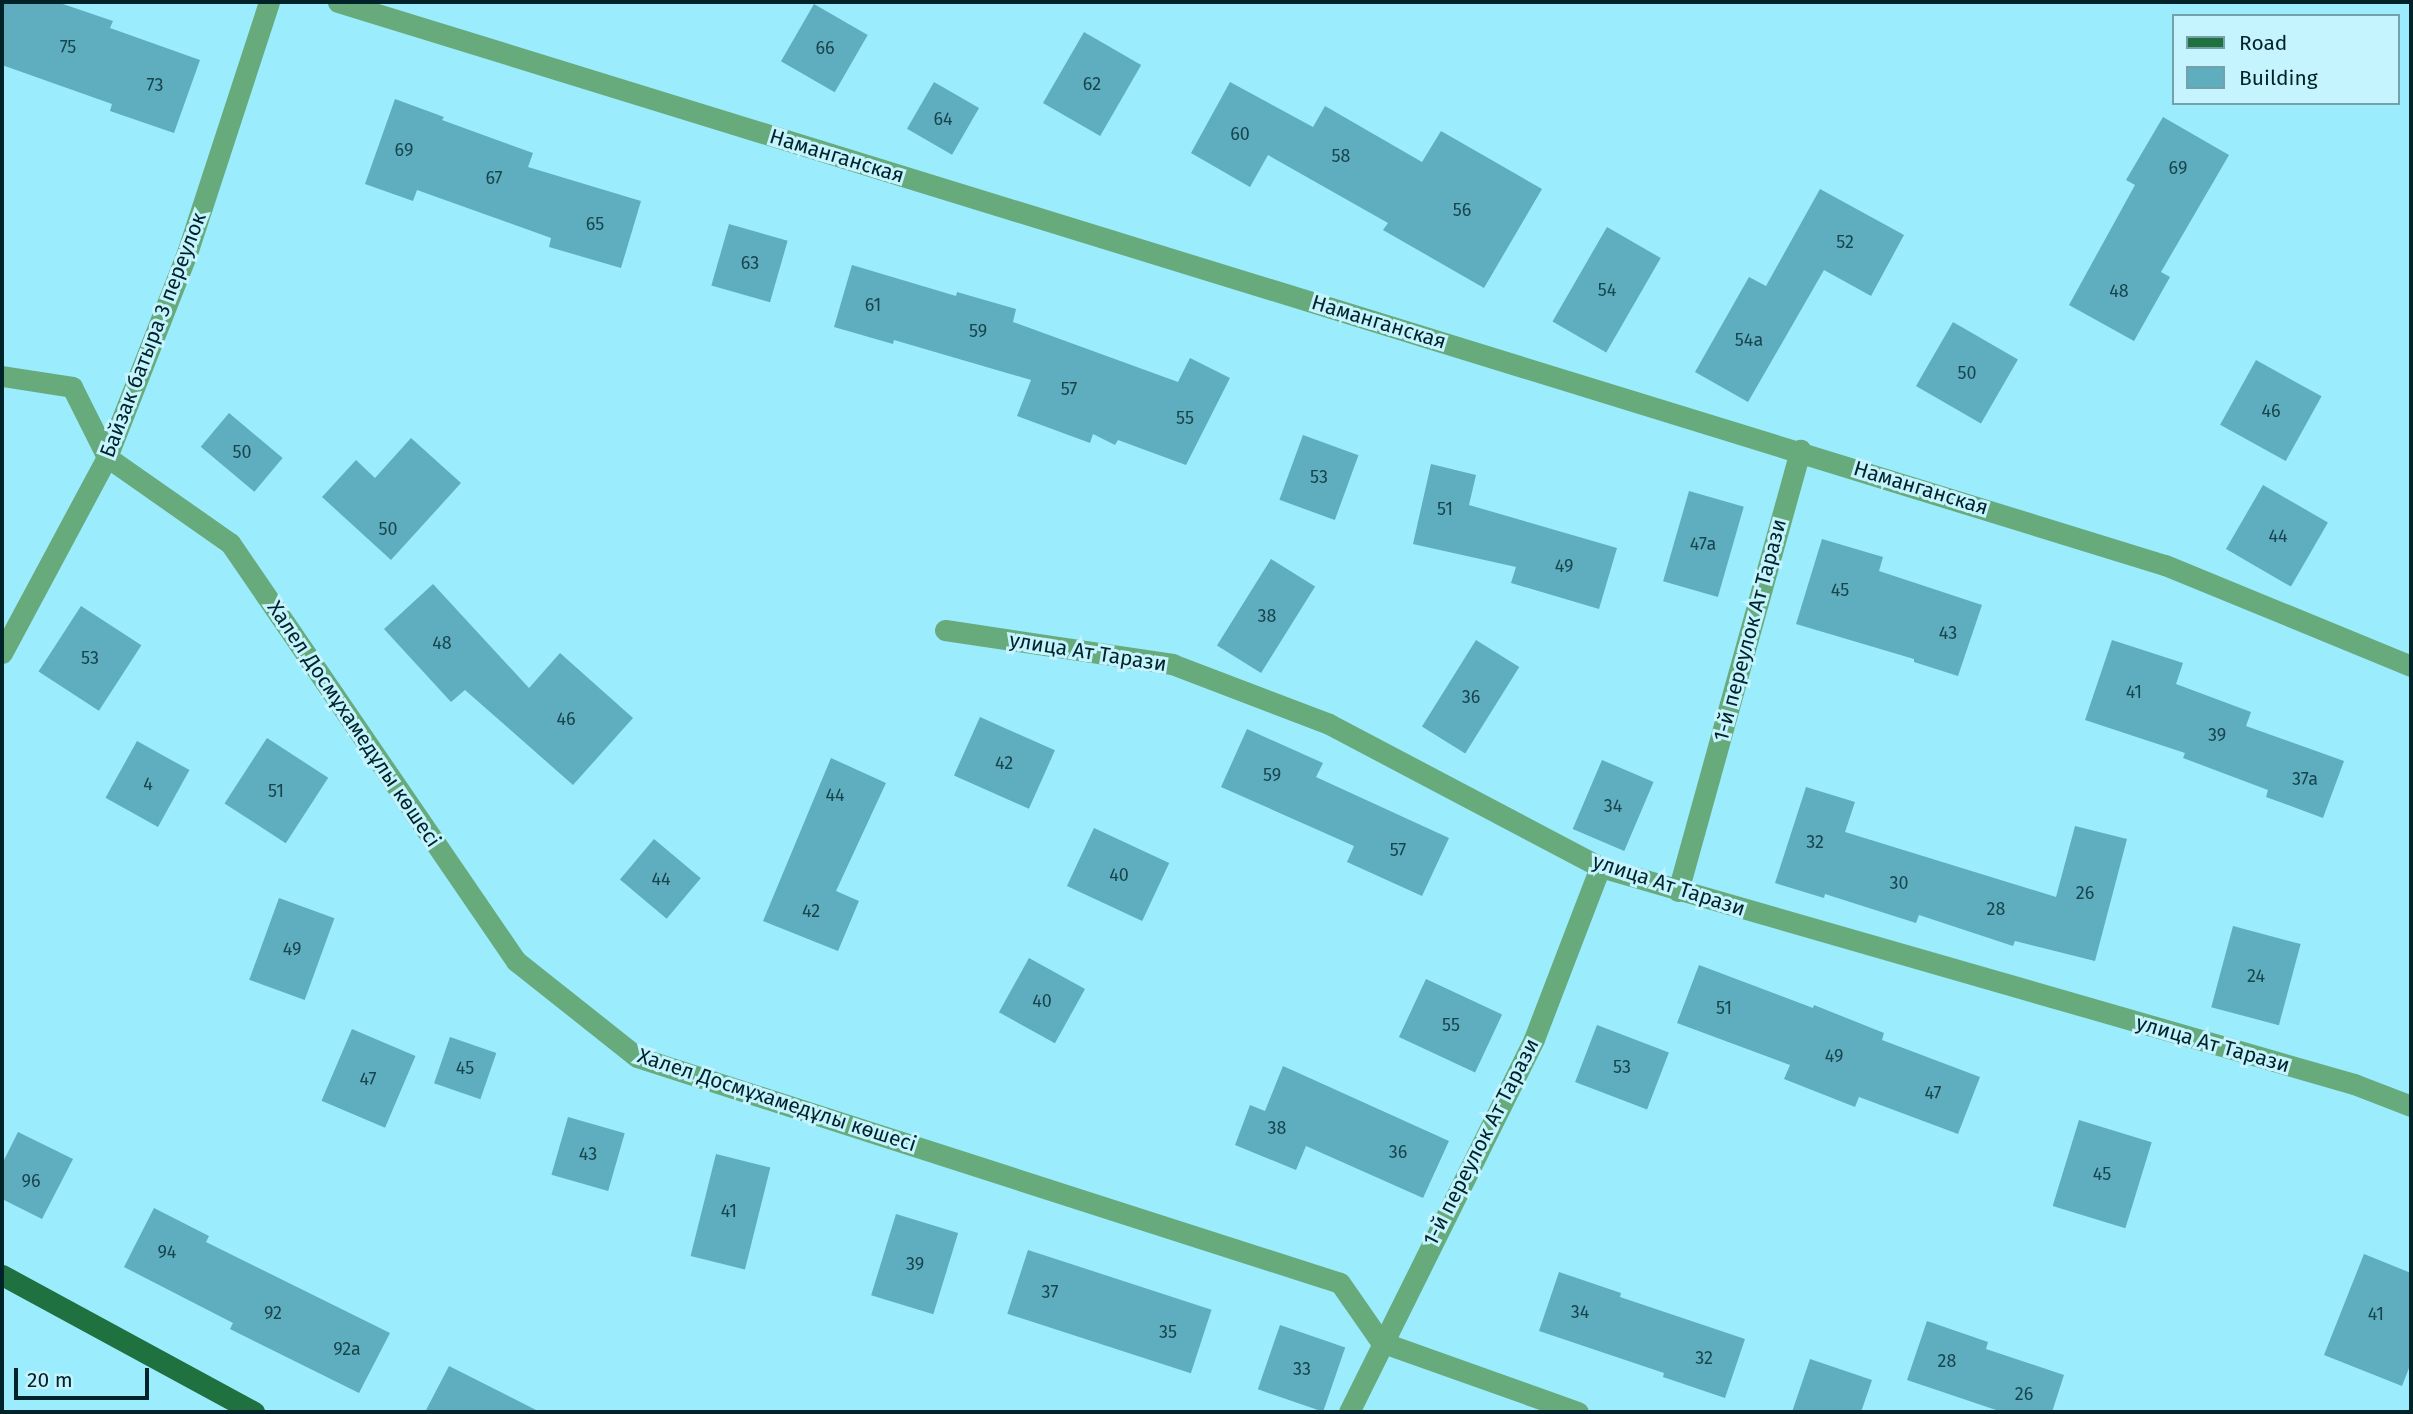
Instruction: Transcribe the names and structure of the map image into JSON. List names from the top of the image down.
{
  "streets": {
    "street": [
      "Наманганская",
      "Байзак батыра 3 переулок",
      "1-й переулок Ат Тарази",
      "улица Ат Тарази",
      "Халел Досмұхамедұлы көшесі"
    ]
  },
  "crossings": [
    ["Наманганская", "1-й переулок Ат Тарази"],
    ["Байзак батыра 3 переулок", "Халел Досмұхамедұлы көшесі"],
    ["1-й переулок Ат Тарази", "улица Ат Тарази"],
    ["1-й переулок Ат Тарази", "Халел Досмұхамедұлы көшесі"]
  ],
  "house_numbers": [
    "75",
    "66",
    "62",
    "73",
    "64",
    "60",
    "69",
    "58",
    "69",
    "67",
    "56",
    "65",
    "52",
    "63",
    "54",
    "48",
    "61",
    "59",
    "54а",
    "50",
    "57",
    "46",
    "55",
    "50",
    "53",
    "51",
    "50",
    "44",
    "47а",
    "49",
    "45",
    "38",
    "43",
    "48",
    "53",
    "41",
    "36",
    "46",
    "39",
    "42",
    "59",
    "37а",
    "4",
    "51",
    "44",
    "34",
    "32",
    "57",
    "40",
    "44",
    "30",
    "26",
    "28",
    "42",
    "49",
    "24",
    "40",
    "51",
    "55",
    "49",
    "53",
    "45",
    "47",
    "47",
    "38",
    "36",
    "43",
    "45",
    "96",
    "41",
    "94",
    "39",
    "37",
    "34",
    "92",
    "41",
    "35",
    "92а",
    "32",
    "28",
    "33",
    "26"
  ],
  "legend": ["Road", "Building"],
  "scale_bar": "20 m"
}
